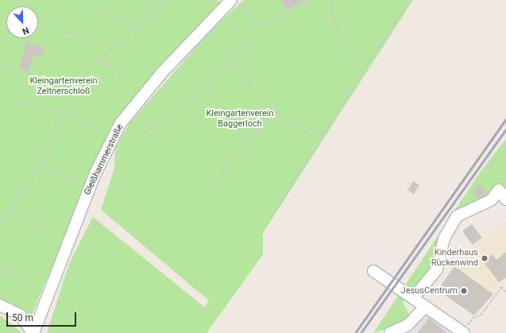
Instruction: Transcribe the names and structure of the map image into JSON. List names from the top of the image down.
{
  "streets": {
    "street": ["Gleißhammerstraße"]
  },
  "parks": ["Kleingartenverein Zeltnerschloß", "Kleingartenverein Baggerloch"],
  "places": ["Kinderhaus Rückenwind", "JesusCentrum"],
  "scale_bar": "50 m",
  "north": "bottom"
}
